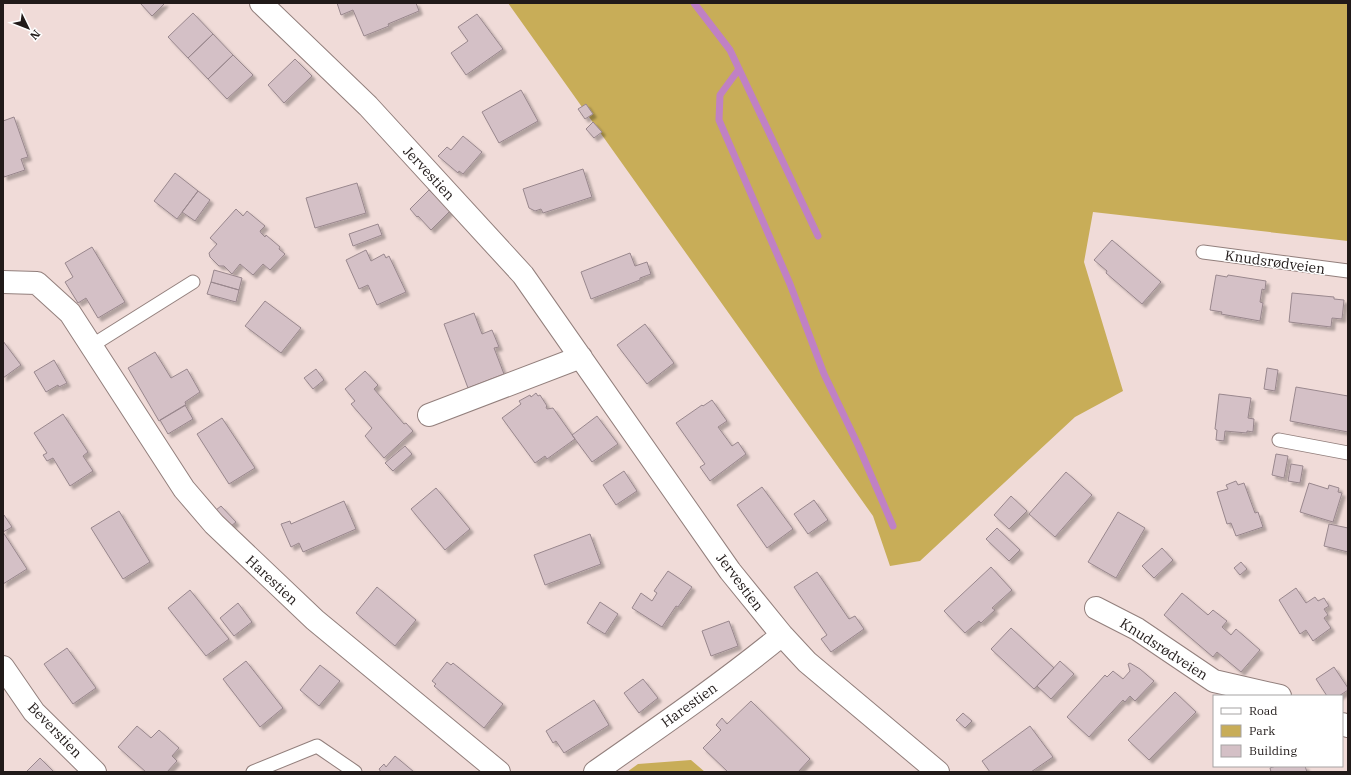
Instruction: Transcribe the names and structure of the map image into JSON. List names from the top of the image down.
{
  "streets": {
    "street": [
      "Jervestien",
      "Knudsrødveien",
      "Harestien",
      "Beverstien"
    ]
  },
  "crossings": [
    ["Jervestien", "Harestien"]
  ],
  "legend": ["Road", "Park", "Building"],
  "north": "bottom right"
}
